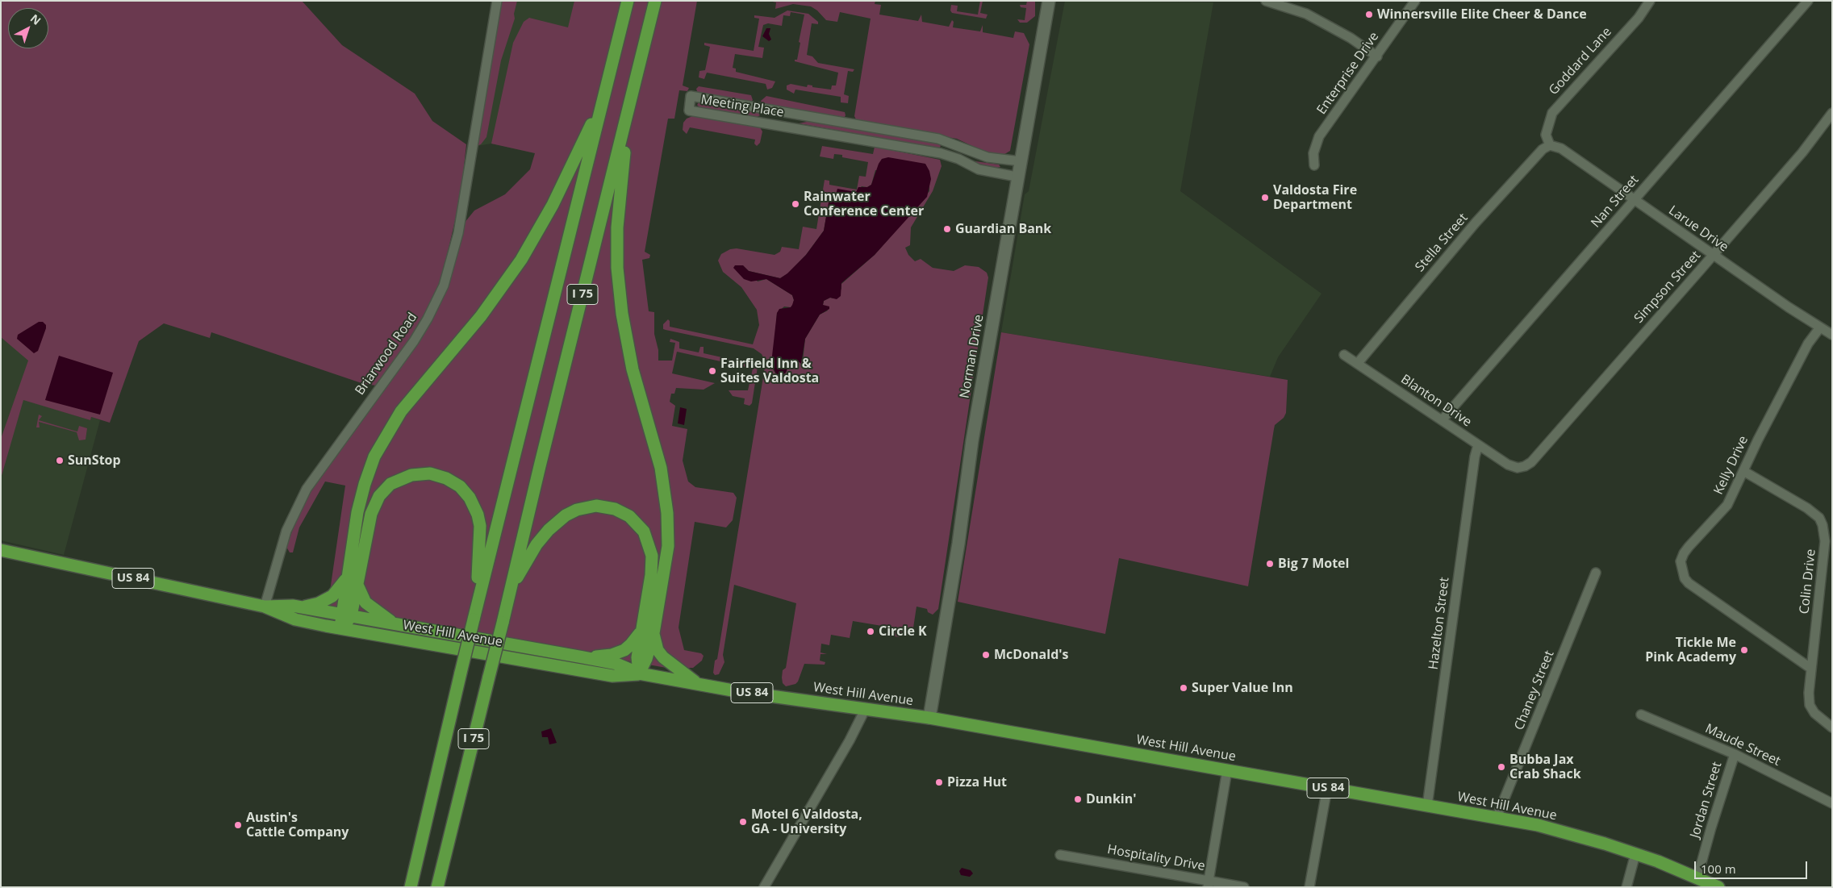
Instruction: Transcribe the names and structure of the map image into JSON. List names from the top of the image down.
{
  "streets": {
    "highway": ["I 75", "US 84", "West Hill Avenue"],
    "street": [
      "Goddard Lane",
      "Enterprise Drive",
      "Meeting Place",
      "Nan Street",
      "Larue Drive",
      "Stella Street",
      "Simpson Street",
      "Briarwood Road",
      "Norman Drive",
      "Blanton Drive",
      "Kelly Drive",
      "Colin Drive",
      "Hazelton Street",
      "Chaney Street",
      "Maude Street",
      "Jordan Street",
      "Hospitality Drive"
    ]
  },
  "crossings": [
    ["Goddard Lane", "Larue Drive"],
    ["Goddard Lane", "Stella Street"],
    ["Meeting Place", "Norman Drive"],
    ["Nan Street", "Larue Drive"],
    ["Nan Street", "Blanton Drive"],
    ["Larue Drive", "Stella Street"],
    ["Larue Drive", "Simpson Street"],
    ["Larue Drive", "Kelly Drive"],
    ["Stella Street", "Blanton Drive"],
    ["Simpson Street", "Blanton Drive"],
    ["Briarwood Road", "West Hill Avenue"],
    ["Norman Drive", "West Hill Avenue"],
    ["Blanton Drive", "Hazelton Street"],
    ["Kelly Drive", "Colin Drive"],
    ["Hazelton Street", "West Hill Avenue"],
    ["West Hill Avenue", "Chaney Street"],
    ["West Hill Avenue", "Jordan Street"],
    ["West Hill Avenue", "Hospitality Drive"],
    ["Maude Street", "Jordan Street"]
  ],
  "places": [
    "Winnersville Elite Cheer & Dance",
    "Valdosta Fire Department",
    "Rainwater Conference Center",
    "Guardian Bank",
    "Fairfield Inn & Suites Valdosta",
    "SunStop",
    "Big 7 Motel",
    "Circle K",
    "Tickle Me Pink Academy",
    "McDonald's",
    "Super Value Inn",
    "Bubba Jax Crab Shack",
    "Pizza Hut",
    "Dunkin'",
    "Motel 6 Valdosta, GA - University",
    "Austin's Cattle Company"
  ],
  "scale_bar": "100 m",
  "north": "top right"
}
